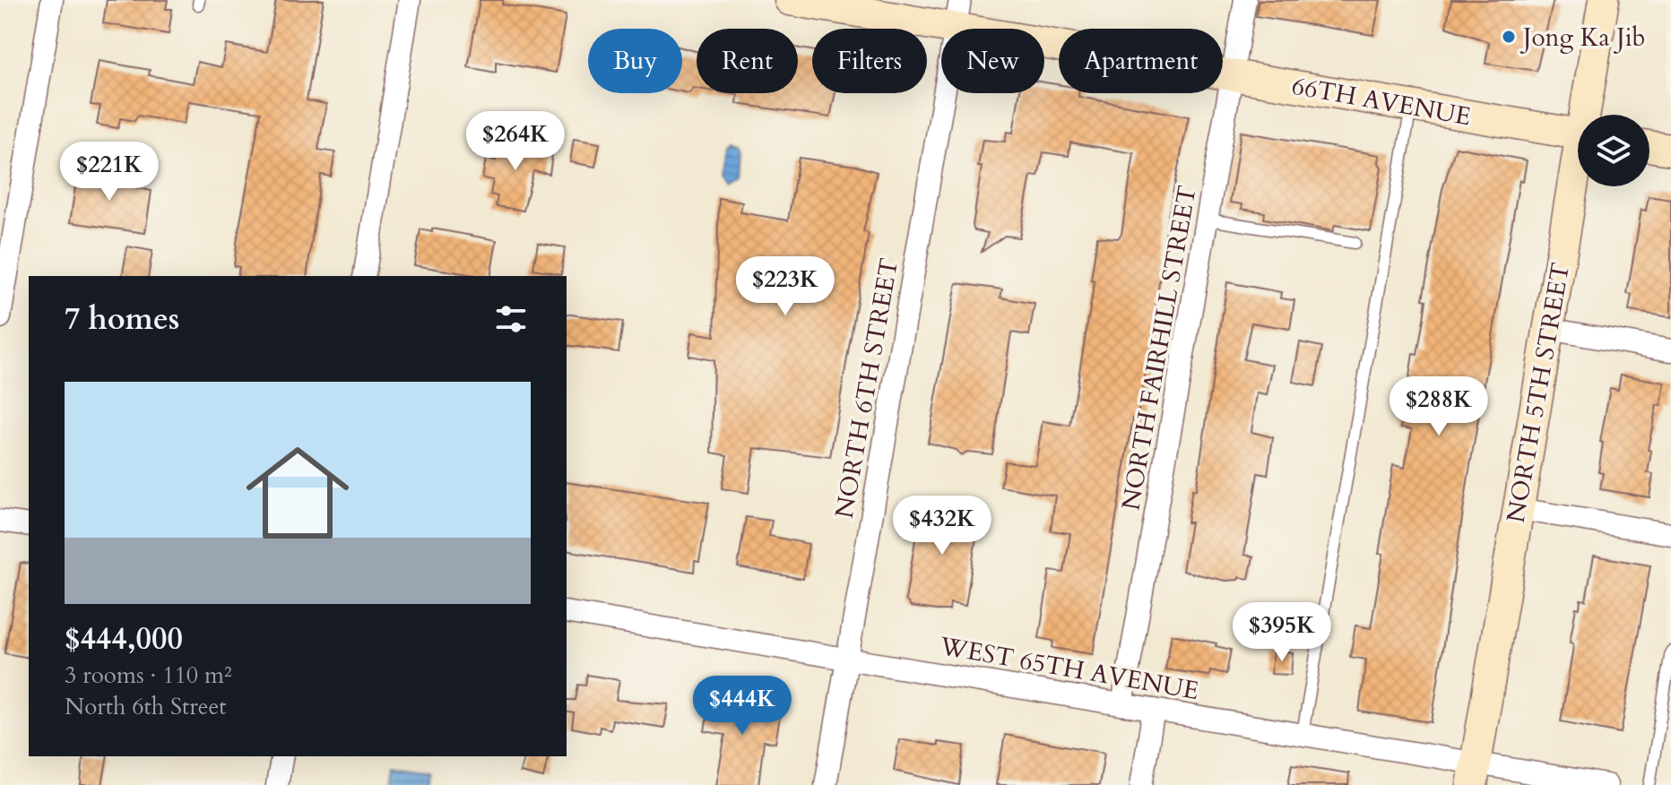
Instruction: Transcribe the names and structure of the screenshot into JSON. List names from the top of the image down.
{
  "streets": {
    "street": [
      "66TH AVENUE",
      "NORTH FAIRHILL STREET",
      "NORTH 6TH STREET",
      "NORTH 5TH STREET",
      "WEST 65TH AVENUE"
    ]
  },
  "crossings": [
    ["66TH AVENUE", "NORTH FAIRHILL STREET"],
    ["66TH AVENUE", "NORTH 6TH STREET"],
    ["NORTH FAIRHILL STREET", "WEST 65TH AVENUE"],
    ["NORTH 6TH STREET", "WEST 65TH AVENUE"],
    ["NORTH 5TH STREET", "WEST 65TH AVENUE"]
  ],
  "places": ["Jong Ka Jib"],
  "page": {
    "chip": [
      "Buy",
      "Rent",
      "Filters",
      "New",
      "Apartment"
    ],
    "price": [
      "$264K",
      "$221K",
      "$223K",
      "$288K",
      "$432K",
      "$395K",
      "$444K"
    ],
    "heading": "7 homes",
    "list": [
      {
        "name": "$444,000",
        "note": "3 rooms · 110 m² · North 6th Street"
      }
    ]
  }
}
